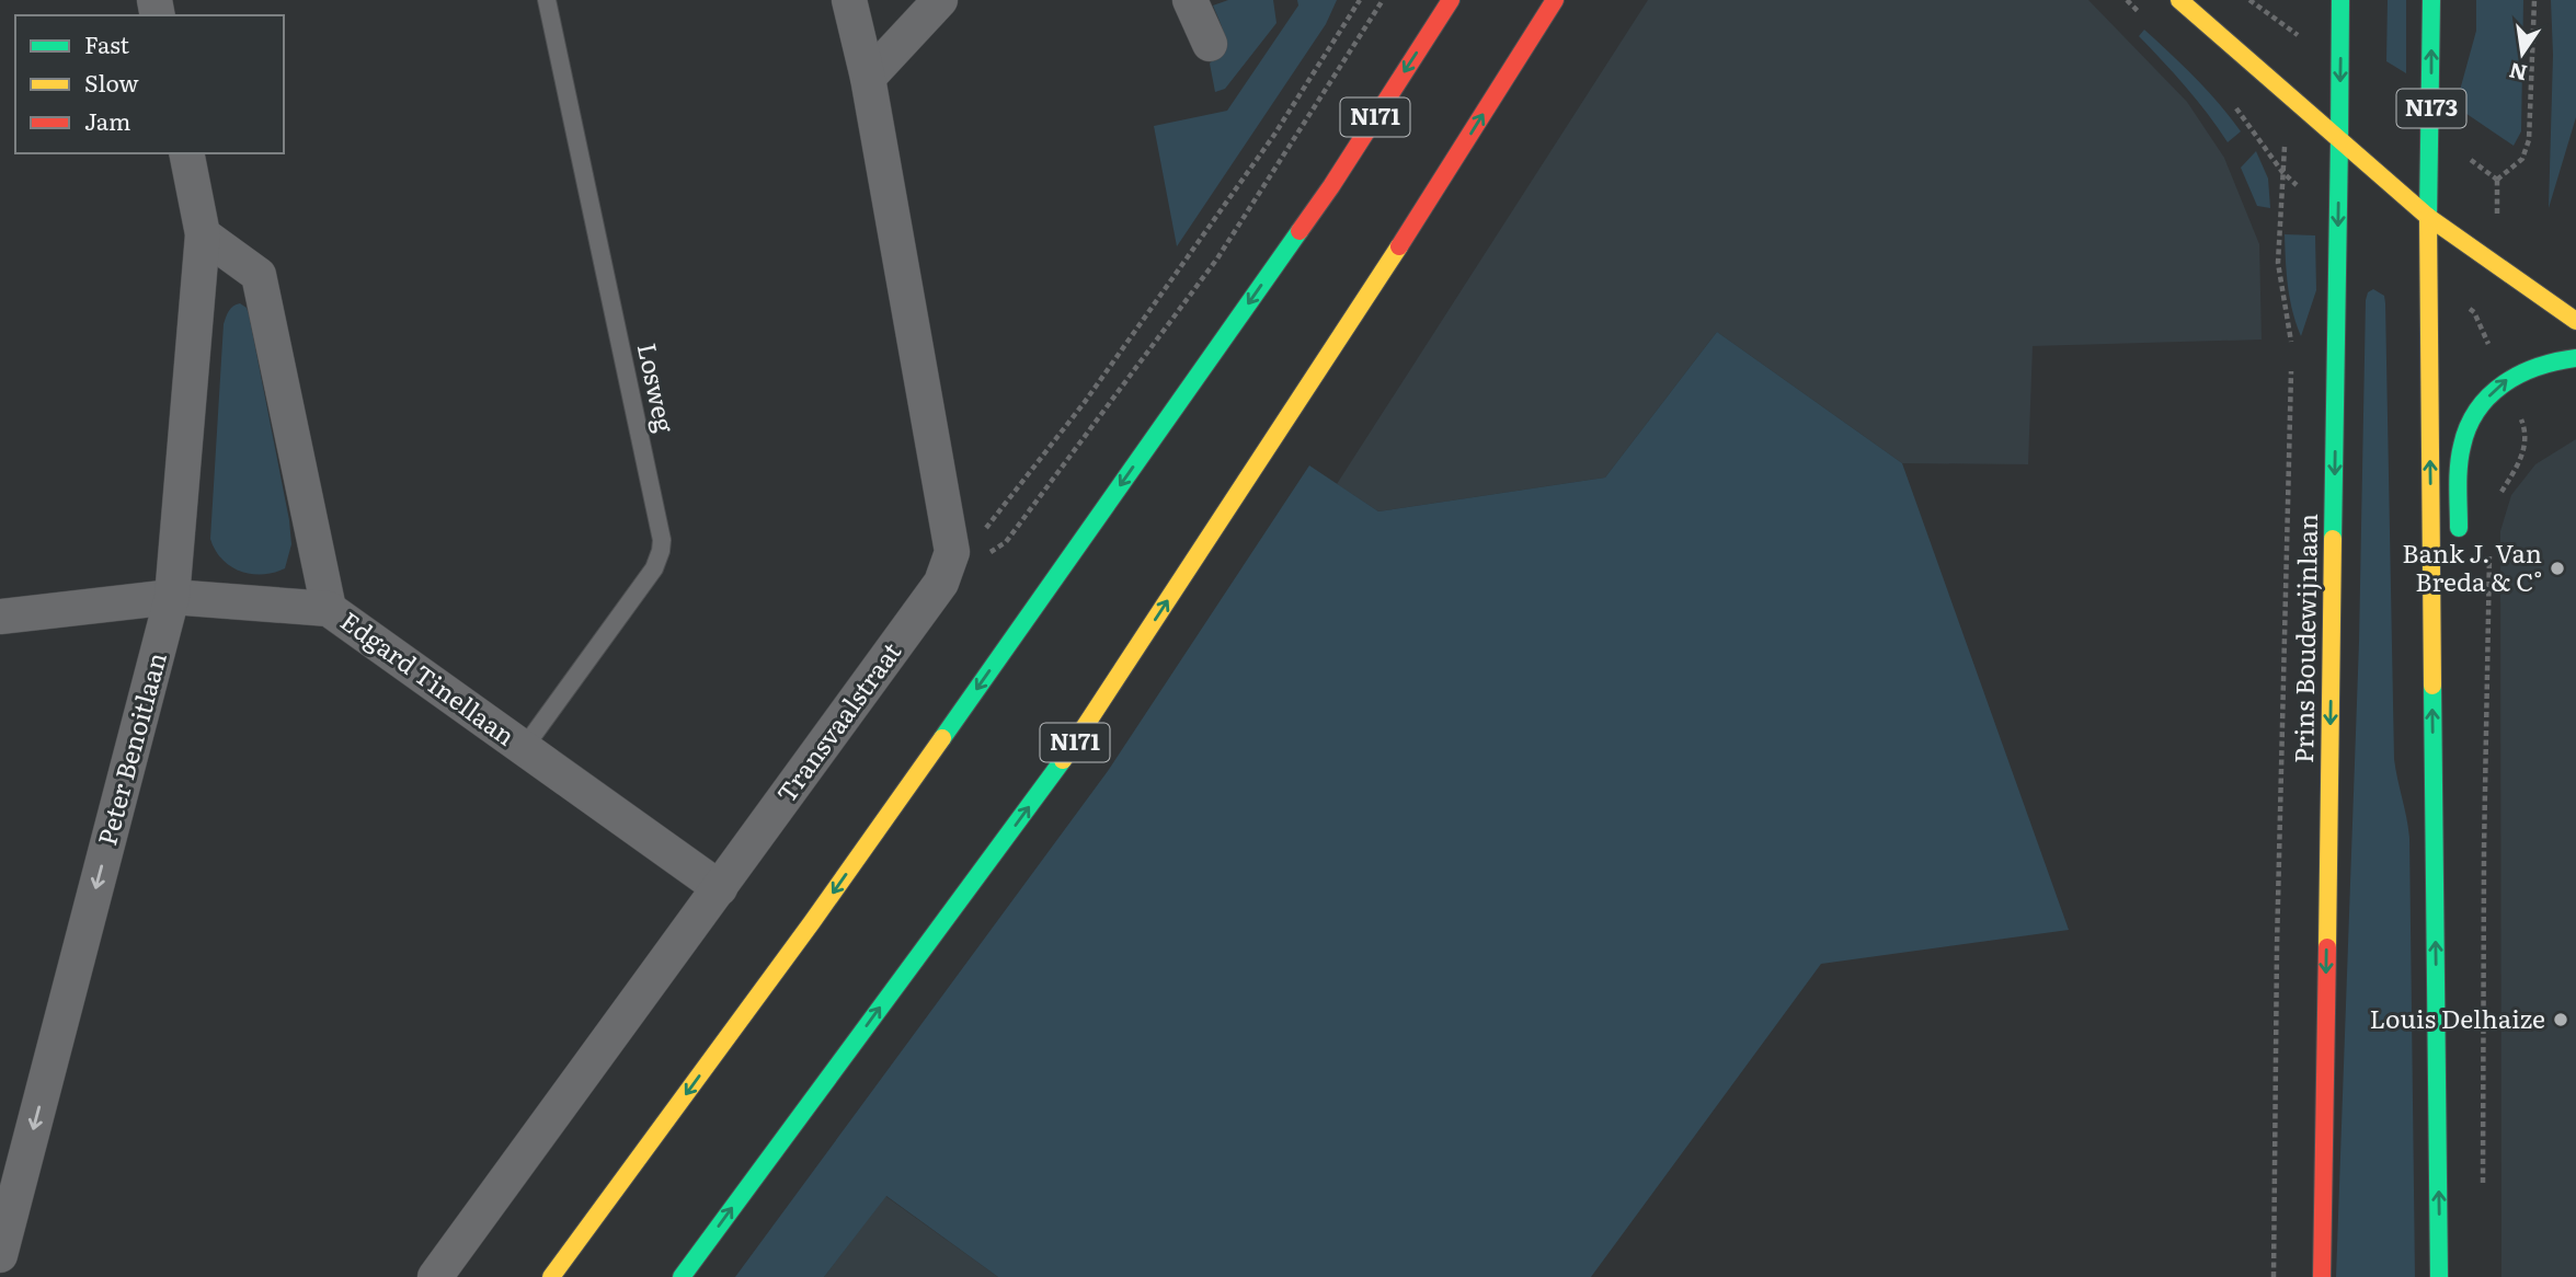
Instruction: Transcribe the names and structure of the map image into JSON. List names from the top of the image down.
{
  "streets": {
    "main road": ["N173", "N171", "Prins Boudewijnlaan"],
    "street": ["Edgard Tinellaan", "Transvaalstraat", "Peter Benoitlaan"],
    "lane": ["Losweg"]
  },
  "crossings": [
    ["Losweg", "Edgard Tinellaan"],
    ["Edgard Tinellaan", "Transvaalstraat"],
    ["Edgard Tinellaan", "Peter Benoitlaan"]
  ],
  "one_way": ["Peter Benoitlaan"],
  "places": ["Bank J. Van Breda & C°", "Louis Delhaize"],
  "legend": ["Fast", "Slow", "Jam"],
  "north": "bottom"
}
